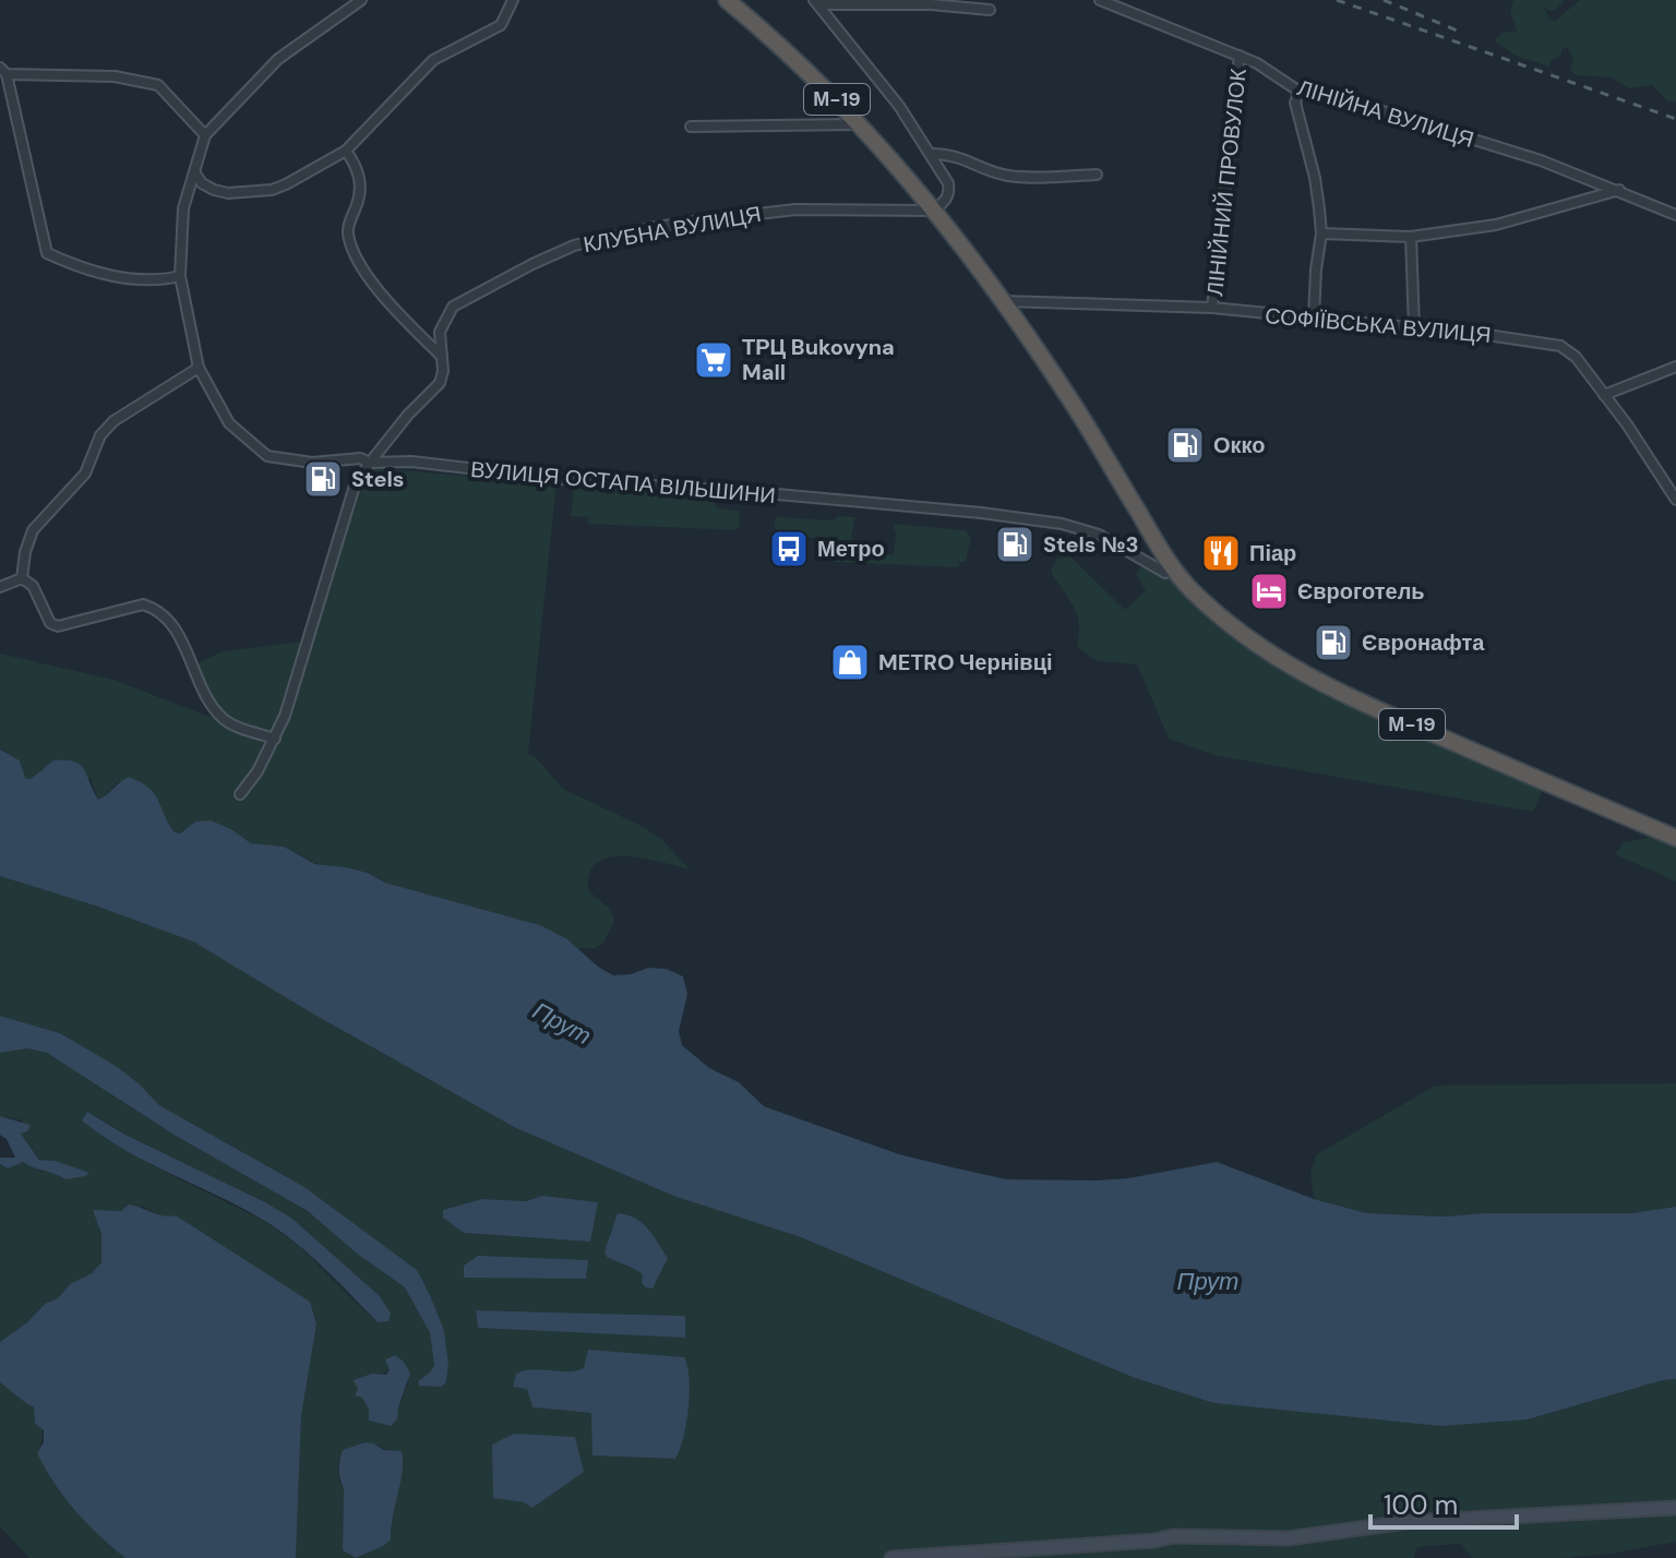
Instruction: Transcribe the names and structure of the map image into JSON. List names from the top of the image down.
{
  "streets": {
    "highway": ["М-19"],
    "street": [
      "ЛІНІЙНА ВУЛИЦЯ",
      "ЛІНІЙНИЙ ПРОВУЛОК",
      "КЛУБНА ВУЛИЦЯ",
      "СОФІЇВСЬКА ВУЛИЦЯ",
      "ВУЛИЦЯ ОСТАПА ВІЛЬШИНИ"
    ]
  },
  "crossings": [
    ["М-19", "КЛУБНА ВУЛИЦЯ"],
    ["М-19", "СОФІЇВСЬКА ВУЛИЦЯ"],
    ["М-19", "ВУЛИЦЯ ОСТАПА ВІЛЬШИНИ"],
    ["ЛІНІЙНА ВУЛИЦЯ", "ЛІНІЙНИЙ ПРОВУЛОК"],
    ["ЛІНІЙНИЙ ПРОВУЛОК", "СОФІЇВСЬКА ВУЛИЦЯ"],
    ["КЛУБНА ВУЛИЦЯ", "ВУЛИЦЯ ОСТАПА ВІЛЬШИНИ"]
  ],
  "water": ["Прут"],
  "places": {
    "supermarket": ["ТРЦ Bukovyna Mall"],
    "fuel station": [
      "Окко",
      "Stels",
      "Stels №3",
      "Євронафта"
    ],
    "bus stop": ["Метро"],
    "restaurant": ["Піар"],
    "hotel": ["Євроготель"],
    "shop": ["METRO Чернівці"]
  },
  "scale_bar": "100 m"
}
